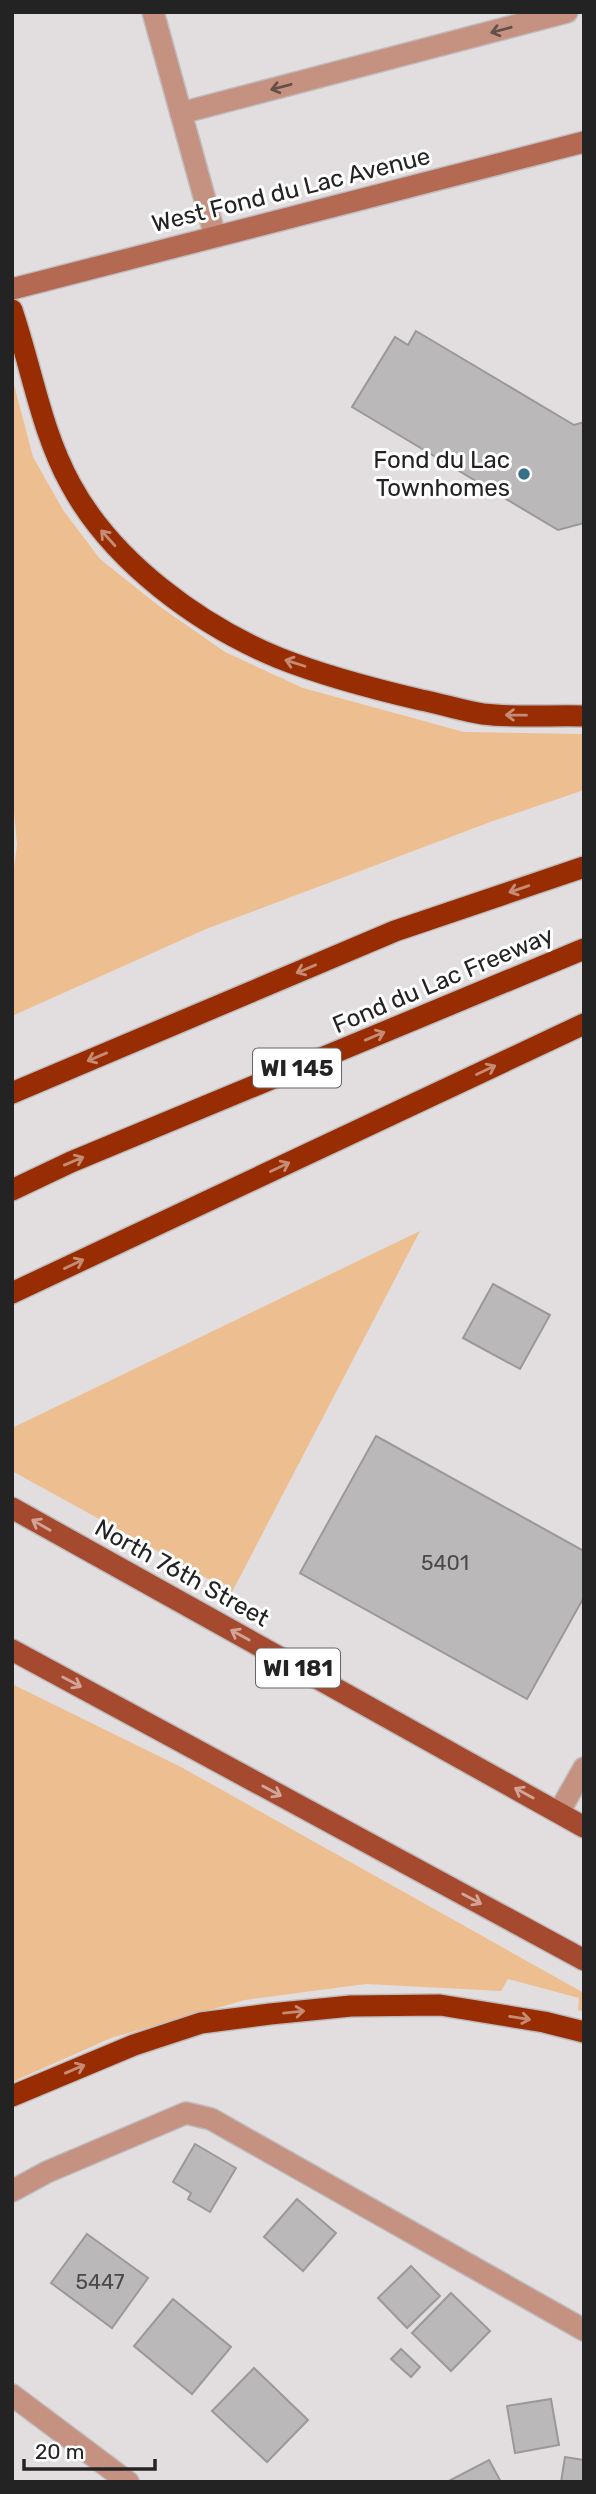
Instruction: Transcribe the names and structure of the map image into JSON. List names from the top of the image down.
{
  "streets": {
    "highway": ["Fond du Lac Freeway", "WI 145"],
    "main road": ["North 76th Street", "WI 181"],
    "street": ["West Fond du Lac Avenue"]
  },
  "places": ["Fond du Lac Townhomes"],
  "house_numbers": ["5401", "5447"],
  "scale_bar": "20 m"
}
